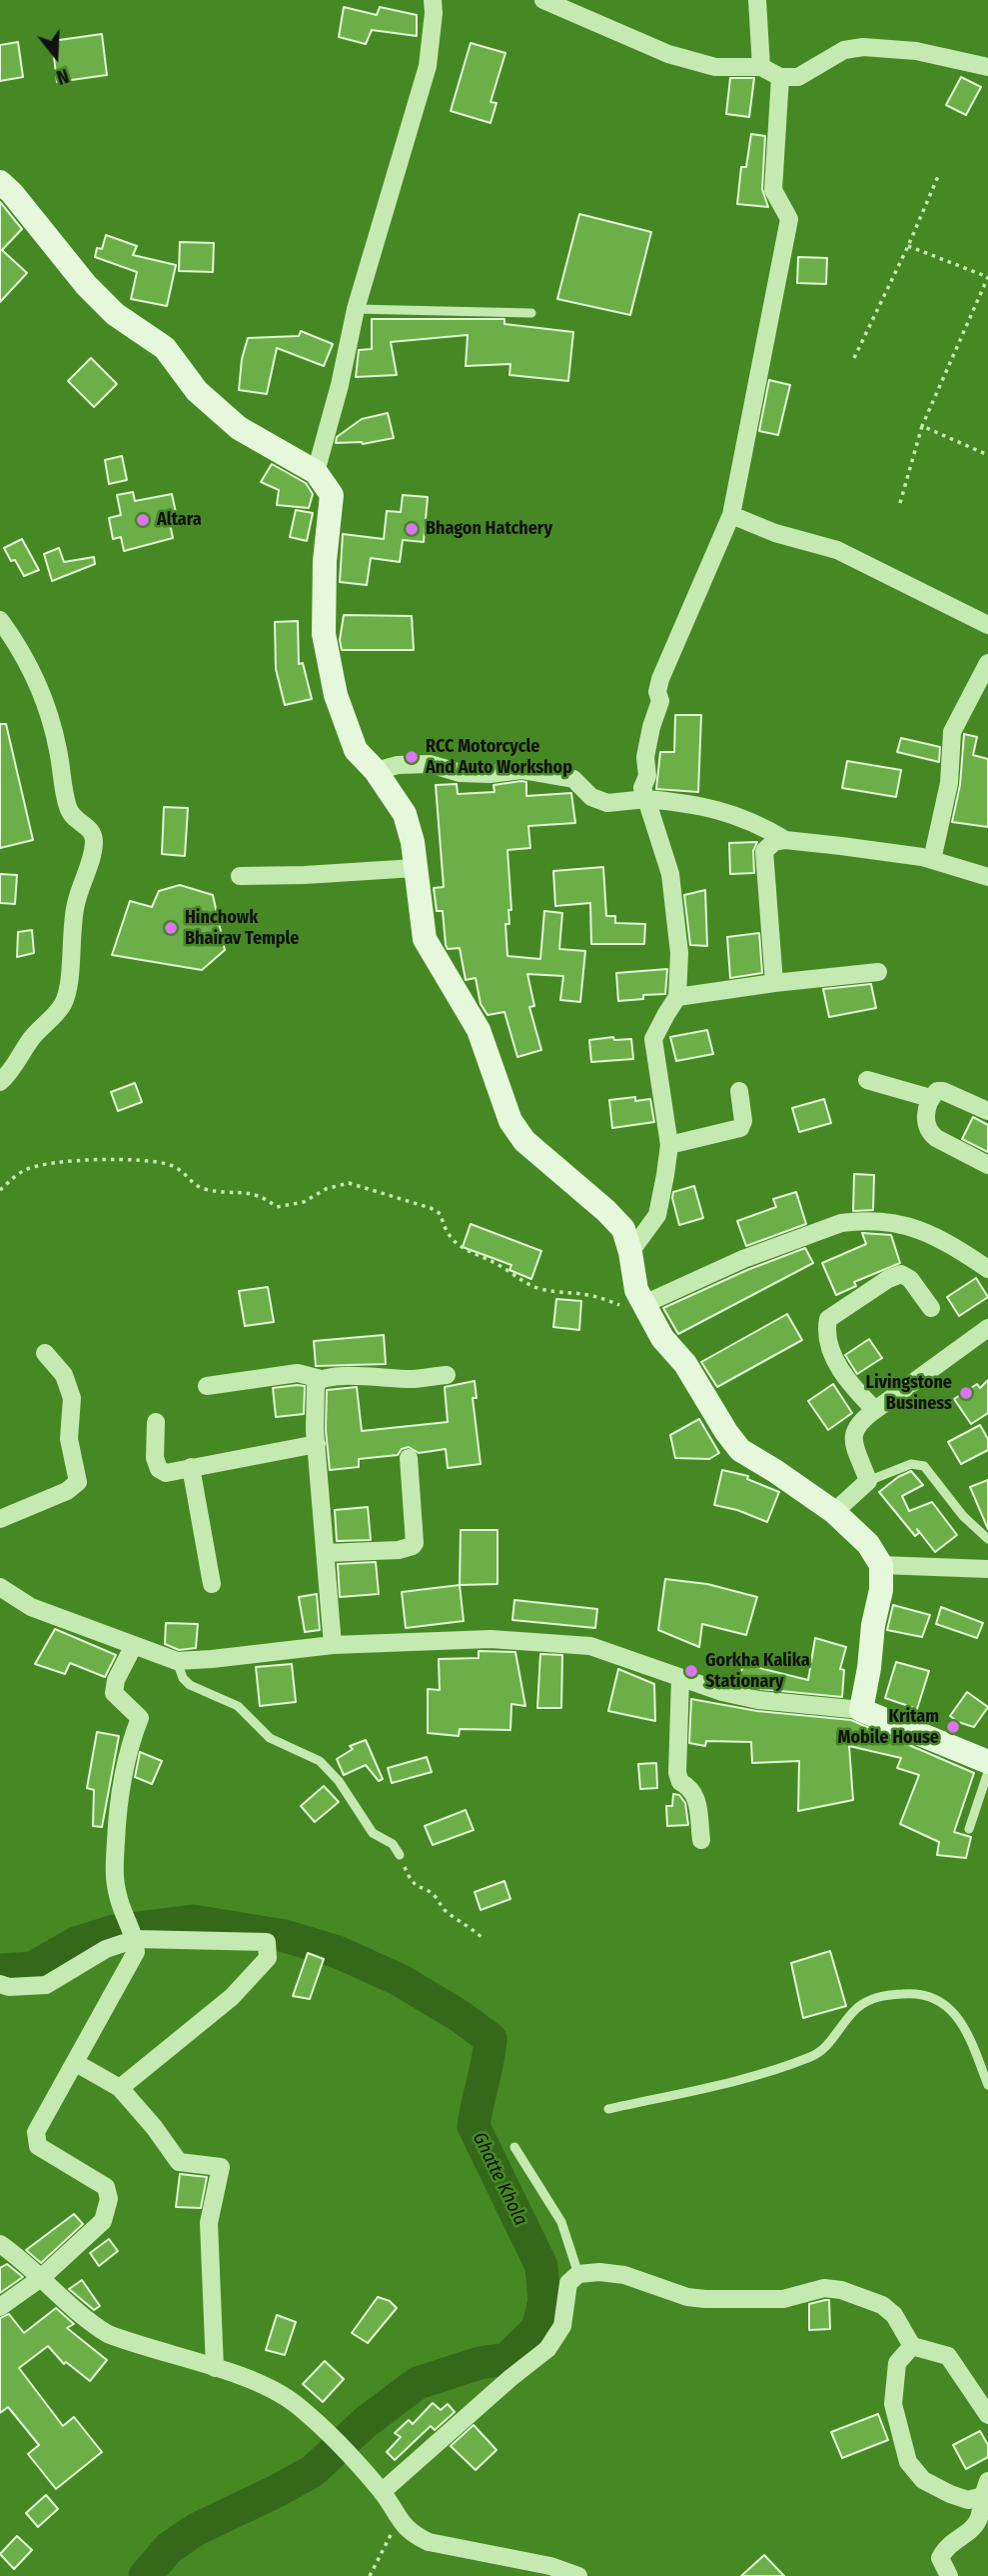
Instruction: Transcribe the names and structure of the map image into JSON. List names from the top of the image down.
{
  "water": ["Ghatte Khola"],
  "places": [
    "Altara",
    "Bhagon Hatchery",
    "RCC Motorcycle And Auto Workshop",
    "Hinchowk Bhairav Temple",
    "Livingstone Business",
    "Gorkha Kalika Stationary",
    "Kritam Mobile House"
  ],
  "north": "bottom"
}
